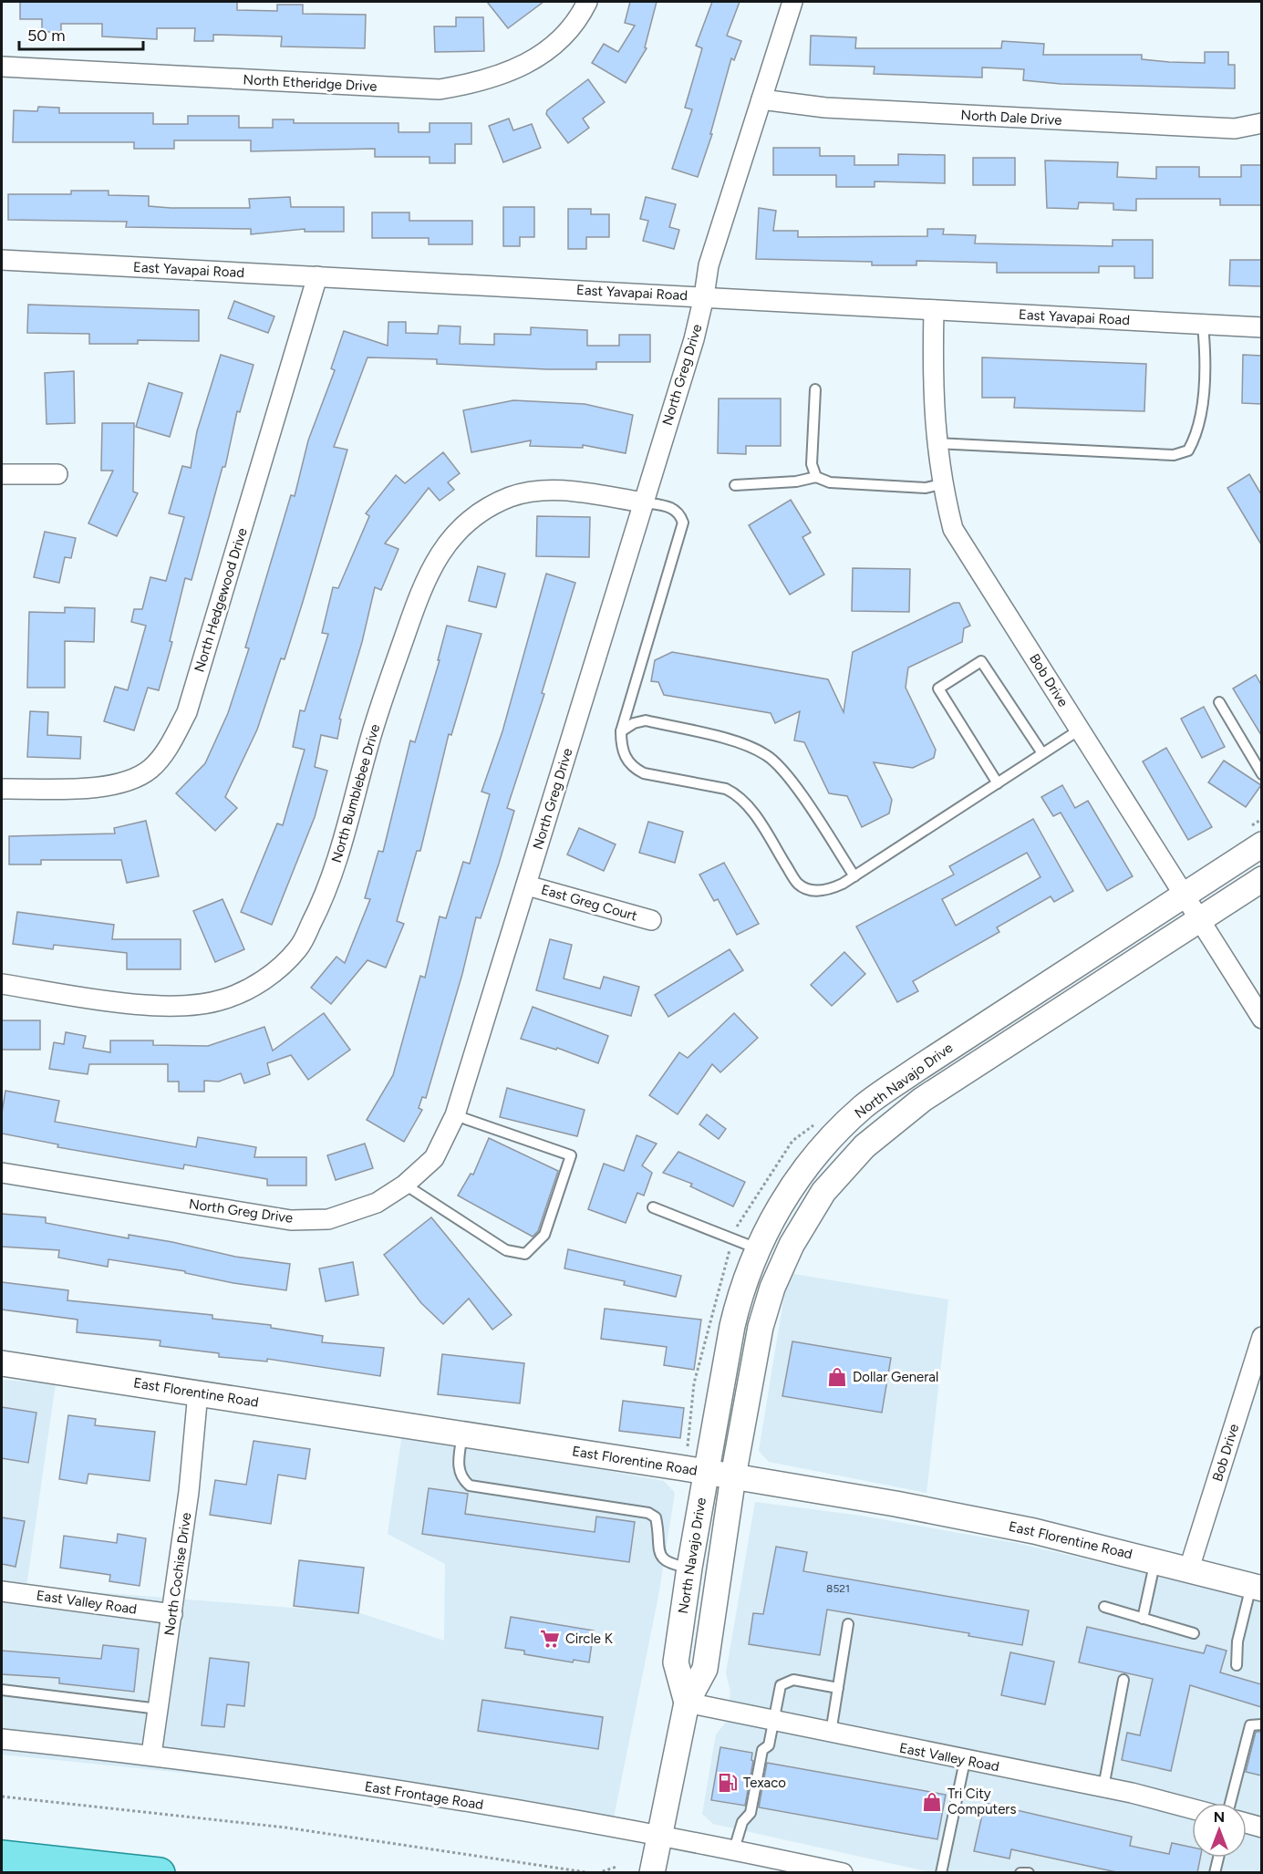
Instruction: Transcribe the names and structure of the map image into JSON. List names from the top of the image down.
{
  "streets": {
    "street": [
      "North Etheridge Drive",
      "North Dale Drive",
      "East Yavapai Road",
      "North Greg Drive",
      "North Hedgewood Drive",
      "Bob Drive",
      "North Bumblebee Drive",
      "East Greg Court",
      "North Navajo Drive",
      "East Florentine Road",
      "North Cochise Drive",
      "East Valley Road",
      "East Frontage Road"
    ]
  },
  "crossings": [
    ["North Dale Drive", "North Greg Drive"],
    ["East Yavapai Road", "North Greg Drive"],
    ["East Yavapai Road", "North Hedgewood Drive"],
    ["East Yavapai Road", "Bob Drive"],
    ["North Greg Drive", "North Bumblebee Drive"],
    ["North Greg Drive", "East Greg Court"],
    ["Bob Drive", "North Navajo Drive"],
    ["Bob Drive", "East Florentine Road"],
    ["North Navajo Drive", "East Florentine Road"],
    ["North Navajo Drive", "East Valley Road"],
    ["North Navajo Drive", "East Frontage Road"],
    ["East Florentine Road", "North Cochise Drive"],
    ["North Cochise Drive", "East Valley Road"],
    ["North Cochise Drive", "East Frontage Road"]
  ],
  "places": {
    "shop": ["Dollar General", "Tri City Computers"],
    "supermarket": ["Circle K"],
    "fuel station": ["Texaco"]
  },
  "house_numbers": ["8521"],
  "scale_bar": "50 m",
  "north": "top"
}
